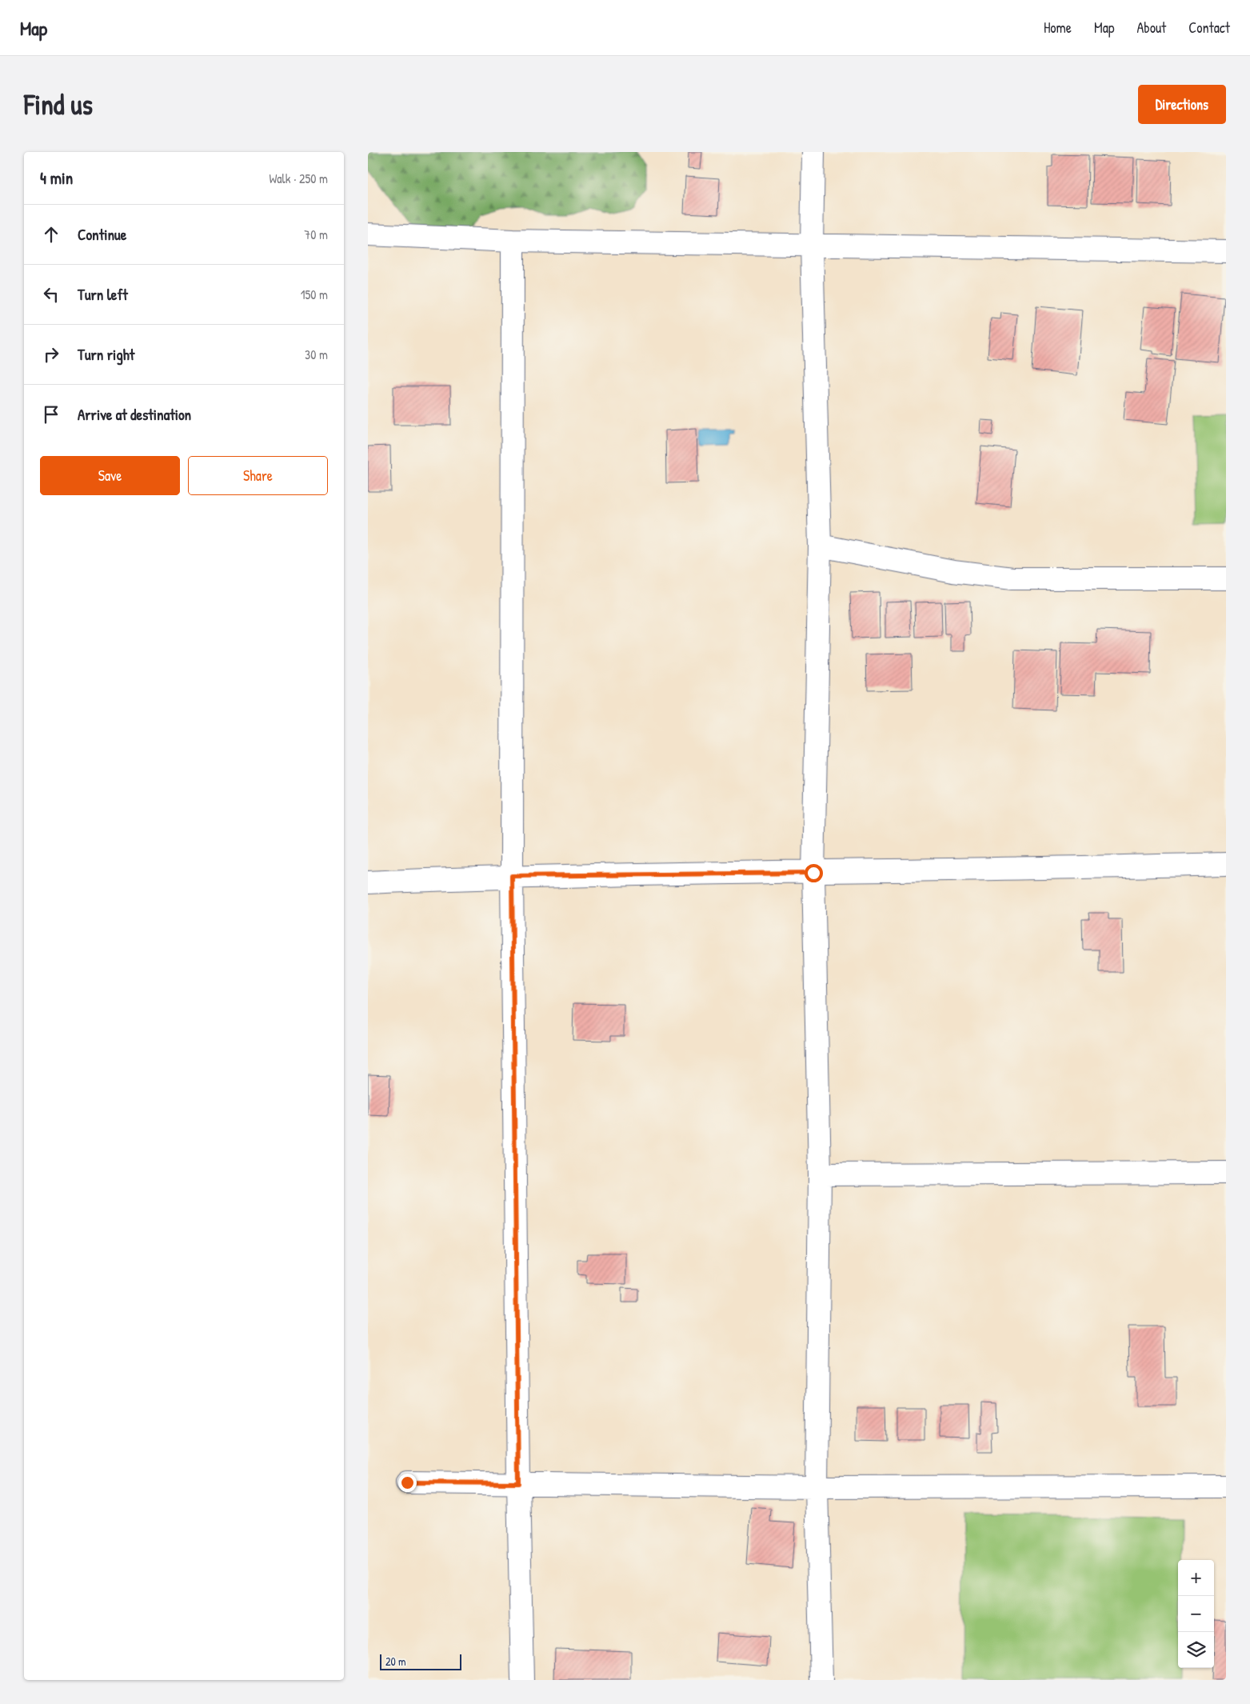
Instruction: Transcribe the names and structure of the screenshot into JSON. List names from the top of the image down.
{
  "scale_bar": "20 m",
  "page": {
    "header": "Map",
    "nav": [
      "Home",
      "Map",
      "About",
      "Contact"
    ],
    "buttons": [
      "Directions",
      ["Save", "Share"]
    ],
    "title": "Find us",
    "heading": ["4 min", "Walk · 250 m"],
    "list": [
      ["Continue", "70 m"],
      ["Turn left", "150 m"],
      ["Turn right", "30 m"],
      "Arrive at destination"
    ],
    "map_buttons": ["+", "−"],
    "scale": "20 m"
  }
}
